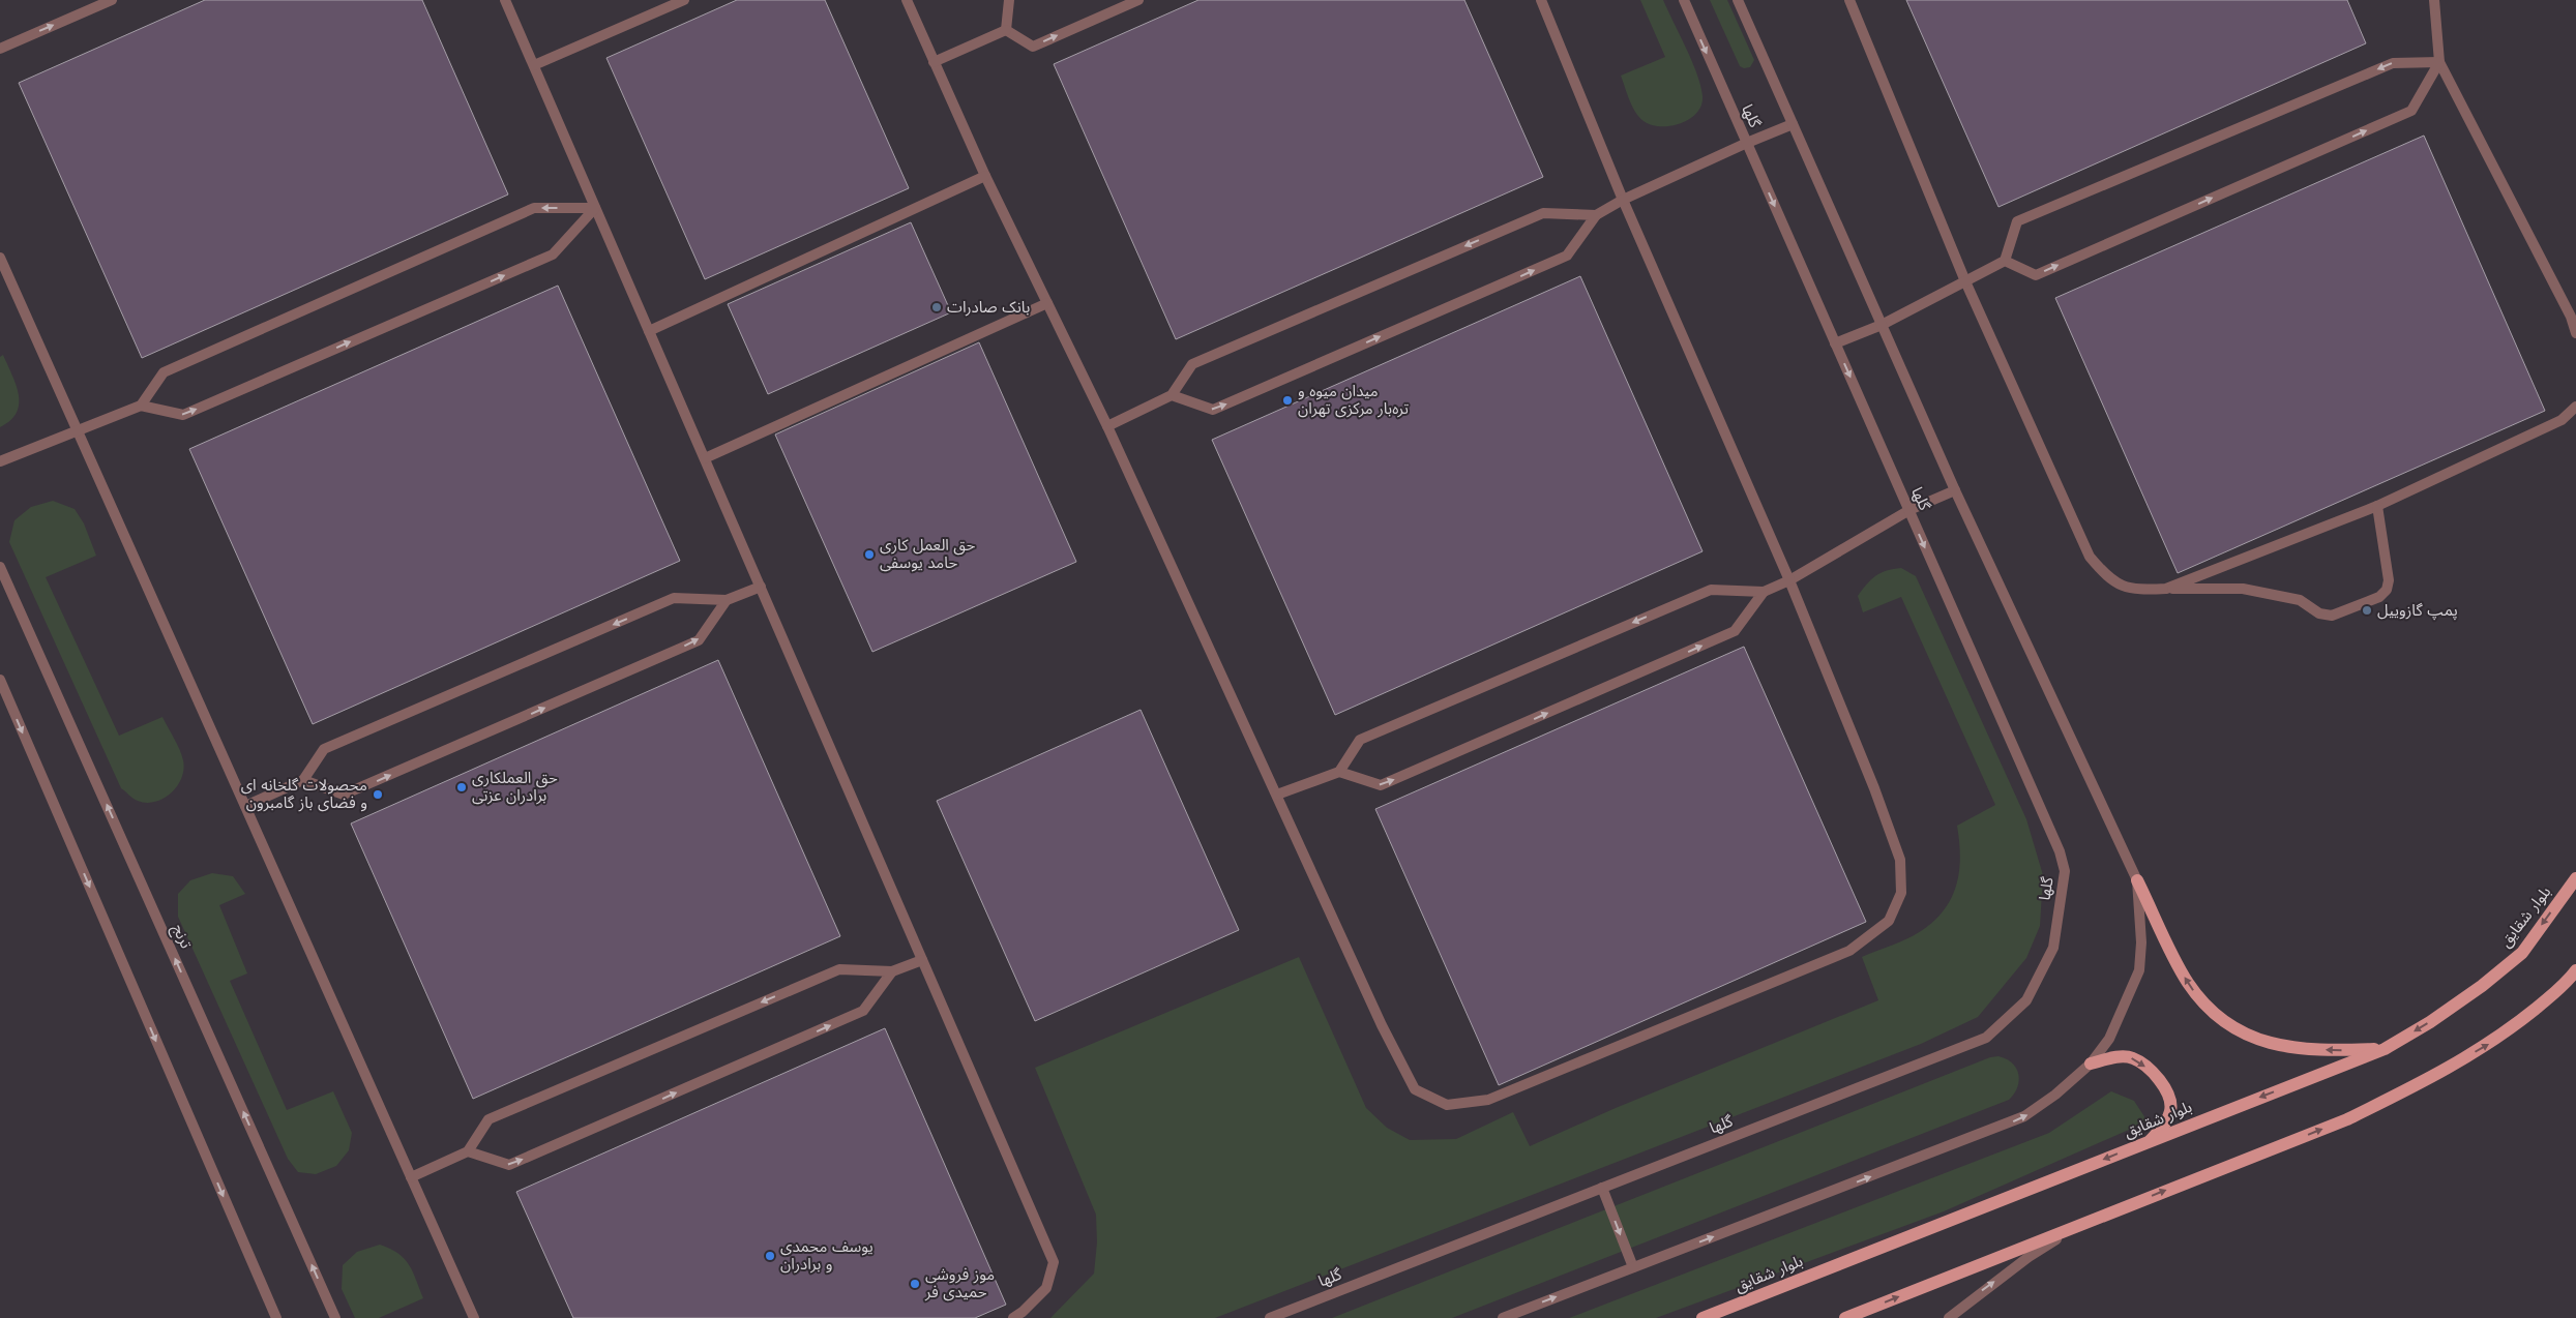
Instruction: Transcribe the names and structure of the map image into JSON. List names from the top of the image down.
{
  "streets": {
    "main road": ["بلوار شقایق"],
    "street": ["گلها", "ترنج"]
  },
  "places": [
    "بانک صادرات",
    "میدان میوه و تره‌بار مرکزی تهران",
    "حق العمل کاری حامد یوسفی",
    "پمپ گازوییل",
    "حق العملکاری برادران عزتی",
    "محصولات گلخانه ای و فضای باز گامبرون",
    "یوسف محمدی و برادران",
    "موز فروشی حمیدی فر"
  ]
}
